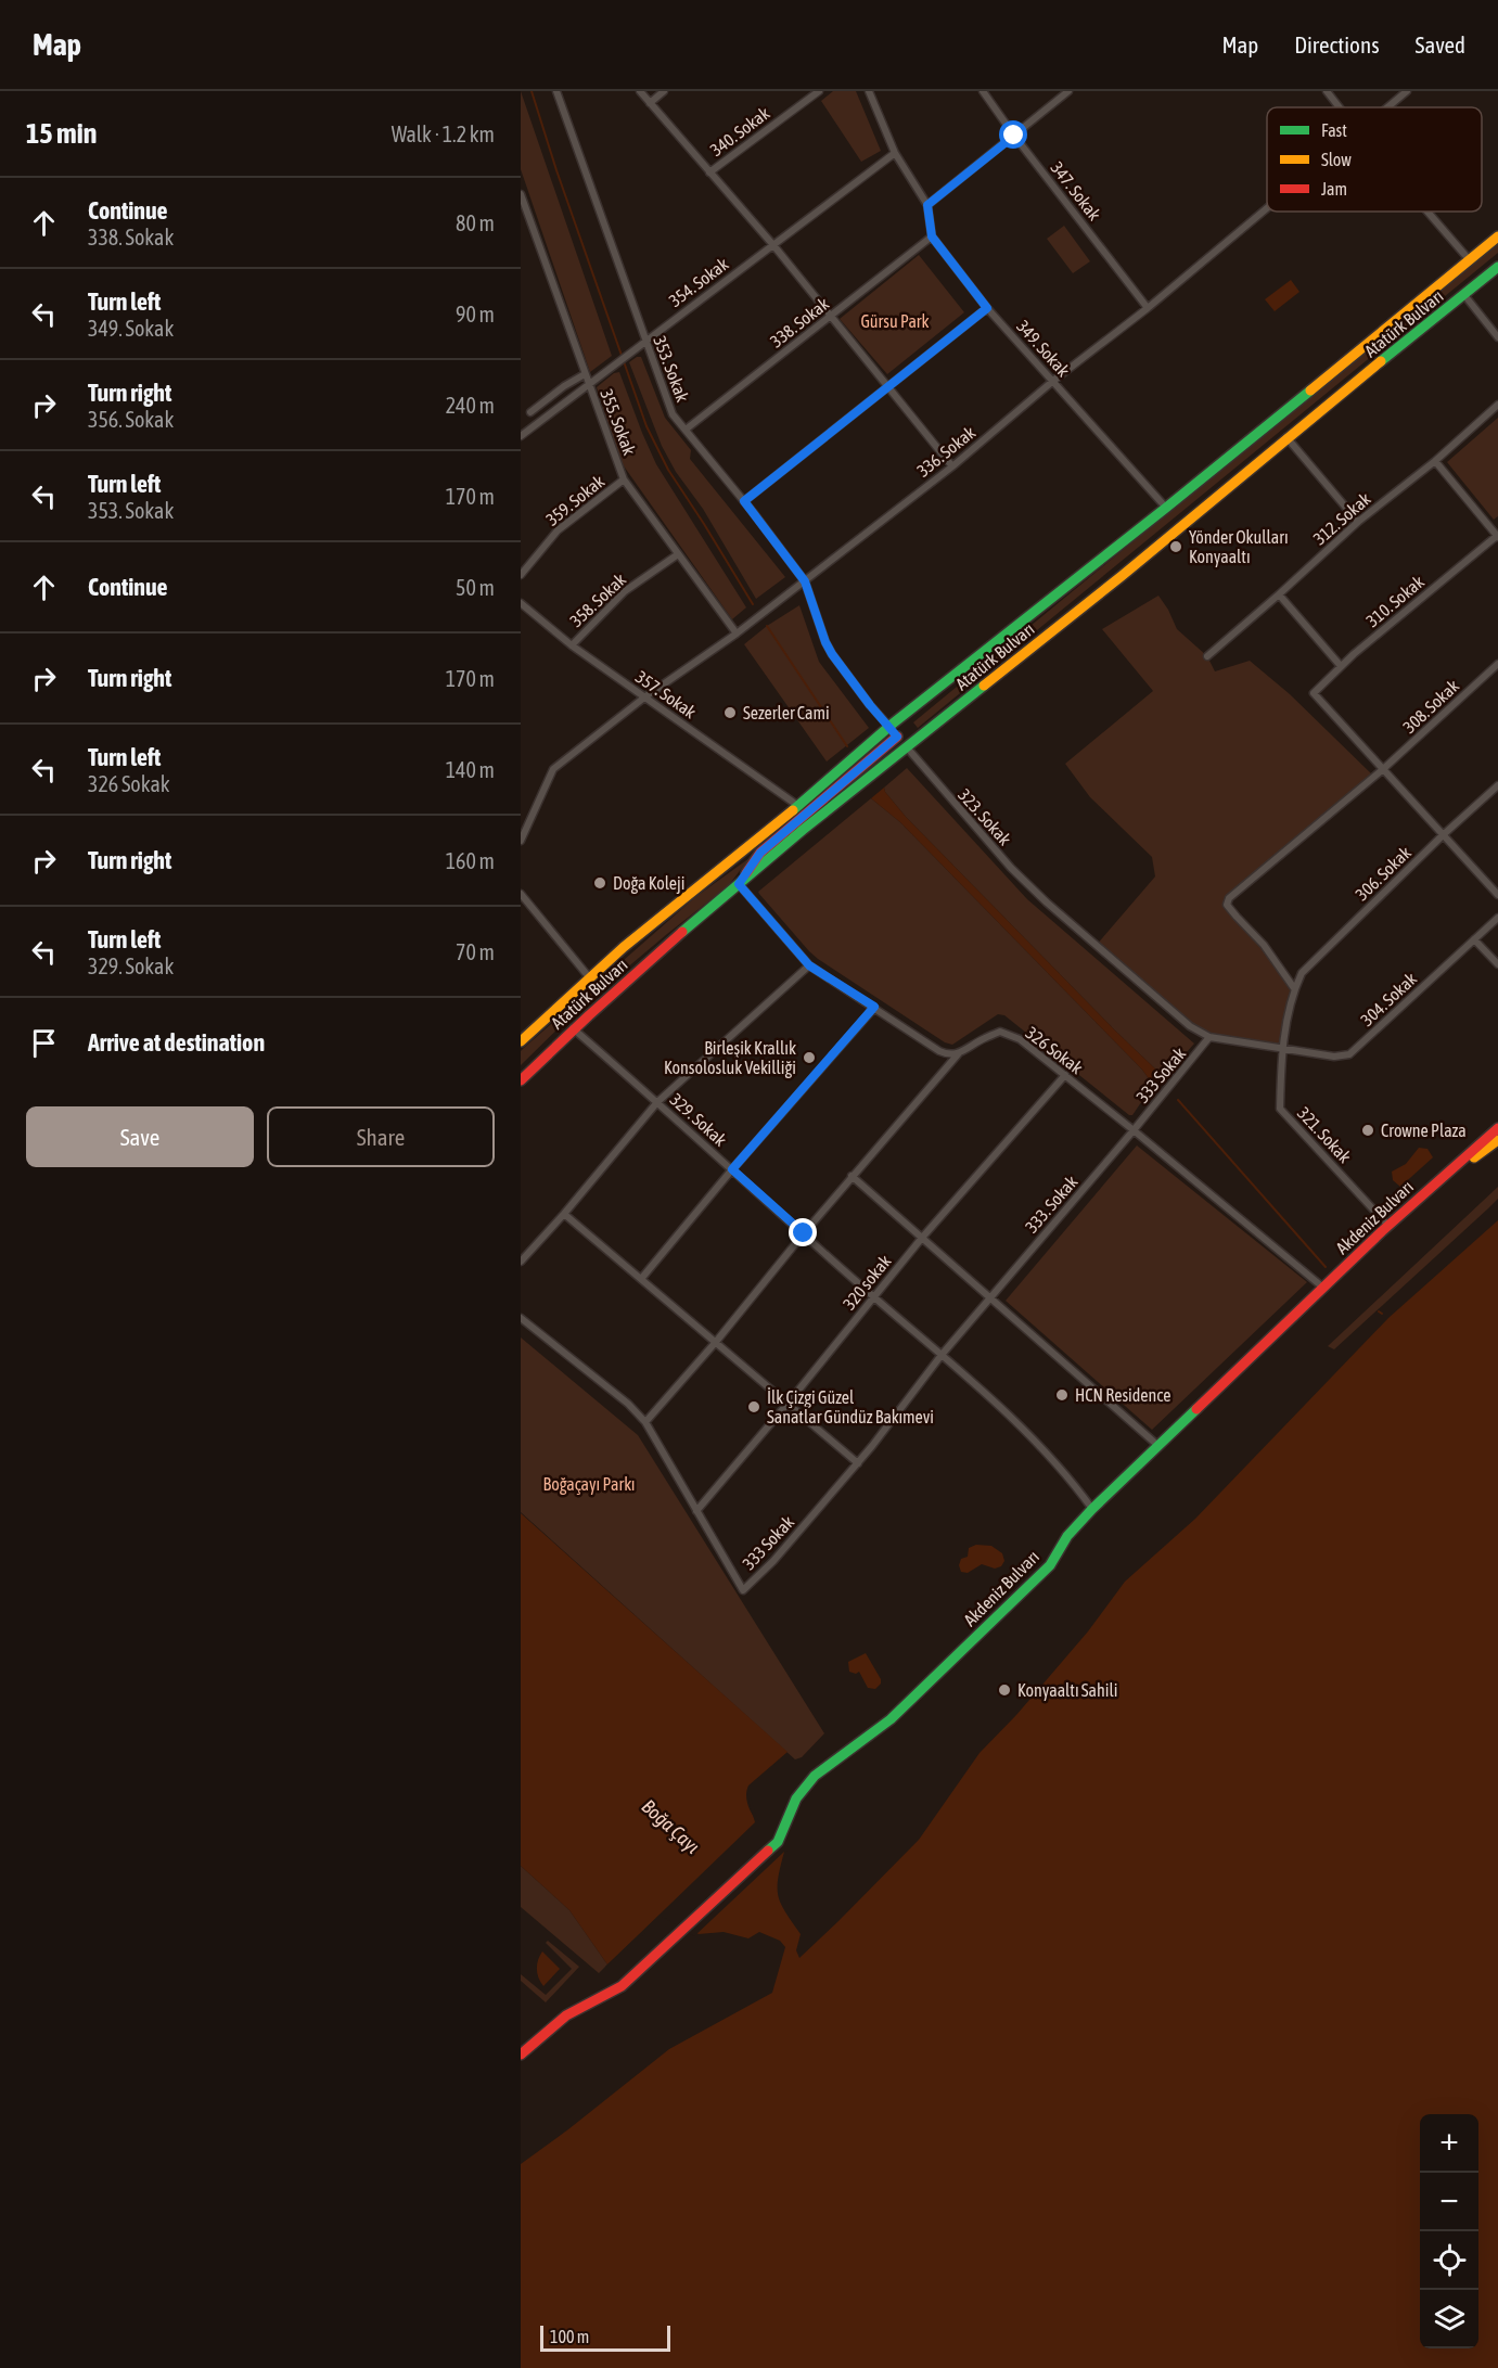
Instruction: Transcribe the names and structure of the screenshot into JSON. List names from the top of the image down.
{
  "streets": {
    "main road": ["Atatürk Bulvarı", "Akdeniz Bulvarı"],
    "street": [
      "340. Sokak",
      "347. Sokak",
      "354. Sokak",
      "338. Sokak",
      "349. Sokak",
      "353. Sokak",
      "355. Sokak",
      "336. Sokak",
      "359. Sokak",
      "312. Sokak",
      "358. Sokak",
      "310. Sokak",
      "357. Sokak",
      "308. Sokak",
      "323. Sokak",
      "306. Sokak",
      "304. Sokak",
      "326 Sokak",
      "333 Sokak",
      "329. Sokak",
      "321. Sokak",
      "333. Sokak",
      "320 sokak"
    ]
  },
  "crossings": [
    ["347. Sokak", "336. Sokak"],
    ["354. Sokak", "349. Sokak"],
    ["354. Sokak", "353. Sokak"],
    ["354. Sokak", "355. Sokak"],
    ["338. Sokak", "349. Sokak"],
    ["338. Sokak", "353. Sokak"],
    ["Atatürk Bulvarı", "349. Sokak"],
    ["Atatürk Bulvarı", "353. Sokak"],
    ["Atatürk Bulvarı", "357. Sokak"],
    ["Atatürk Bulvarı", "323. Sokak"],
    ["Atatürk Bulvarı", "329. Sokak"],
    ["349. Sokak", "336. Sokak"],
    ["353. Sokak", "336. Sokak"],
    ["355. Sokak", "336. Sokak"],
    ["355. Sokak", "359. Sokak"],
    ["355. Sokak", "358. Sokak"],
    ["336. Sokak", "357. Sokak"],
    ["358. Sokak", "357. Sokak"],
    ["310. Sokak", "308. Sokak"],
    ["308. Sokak", "306. Sokak"],
    ["308. Sokak", "321. Sokak"],
    ["323. Sokak", "304. Sokak"],
    ["323. Sokak", "333 Sokak"],
    ["306. Sokak", "321. Sokak"],
    ["304. Sokak", "333 Sokak"],
    ["304. Sokak", "321. Sokak"],
    ["326 Sokak", "333 Sokak"],
    ["326 Sokak", "333. Sokak"],
    ["326 Sokak", "Akdeniz Bulvarı"],
    ["326 Sokak", "320 sokak"],
    ["333 Sokak", "329. Sokak"],
    ["333 Sokak", "333. Sokak"],
    ["333 Sokak", "320 sokak"],
    ["329. Sokak", "Akdeniz Bulvarı"],
    ["329. Sokak", "320 sokak"],
    ["321. Sokak", "Akdeniz Bulvarı"]
  ],
  "water": ["Boğa Çayı"],
  "parks": ["Gürsu Park", "Boğaçayı Parkı"],
  "places": [
    "Yönder Okulları Konyaaltı",
    "Sezerler Cami",
    "Doğa Koleji",
    "Birleşik Krallık Konsolosluk Vekilliği",
    "Crowne Plaza",
    "HCN Residence",
    "İlk Çizgi Güzel Sanatlar Gündüz Bakımevi",
    "Konyaaltı Sahili"
  ],
  "legend": ["Fast", "Slow", "Jam"],
  "scale_bar": "100 m",
  "page": {
    "header": "Map",
    "nav": ["Map", "Directions", "Saved"],
    "heading": ["15 min", "Walk · 1.2 km"],
    "list": [
      ["Continue", "338. Sokak", "80 m"],
      ["Turn left", "349. Sokak", "90 m"],
      ["Turn right", "356. Sokak", "240 m"],
      ["Turn left", "353. Sokak", "170 m"],
      ["Continue", "50 m"],
      ["Turn right", "170 m"],
      ["Turn left", "326 Sokak", "140 m"],
      ["Turn right", "160 m"],
      ["Turn left", "329. Sokak", "70 m"],
      "Arrive at destination"
    ],
    "buttons": ["Save", "Share"],
    "map_buttons": ["+", "−"],
    "scale": "100 m"
  }
}
